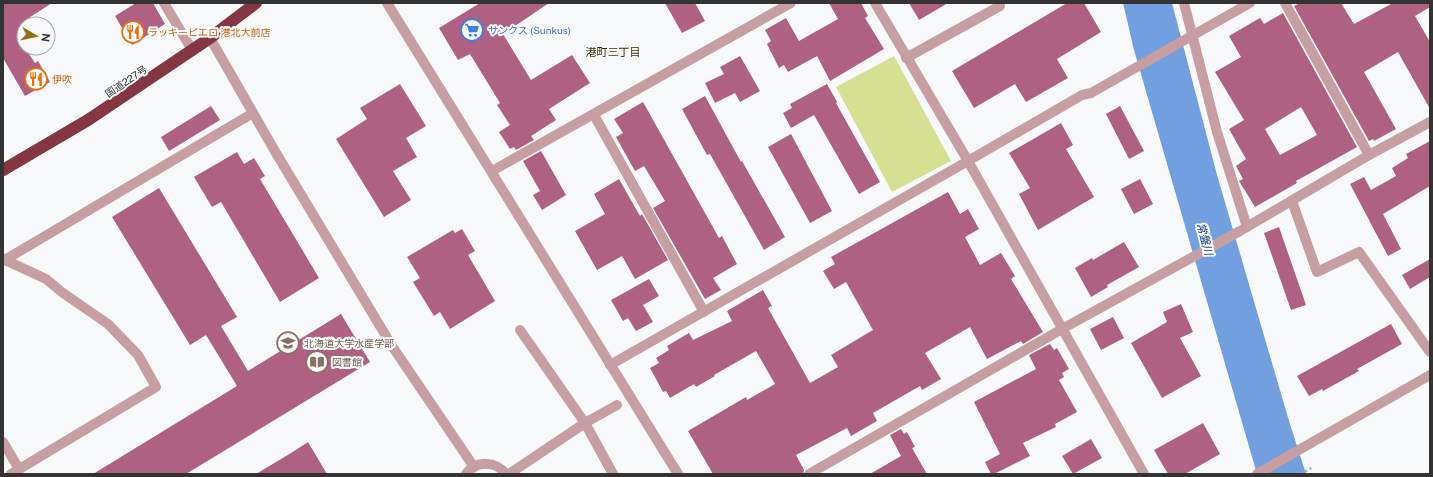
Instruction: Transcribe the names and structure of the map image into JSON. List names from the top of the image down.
{
  "streets": {
    "highway": ["国道227号"]
  },
  "districts": ["港町三丁目"],
  "water": ["常盤川"],
  "places": {
    "supermarket": ["サンクス (Sunkus)"],
    "restaurant": ["ラッキーピエロ 港北大前店", "伊吹"],
    "school or university": ["北海道大学水産学部"],
    "library": ["図書館"]
  },
  "north": "right"
}
